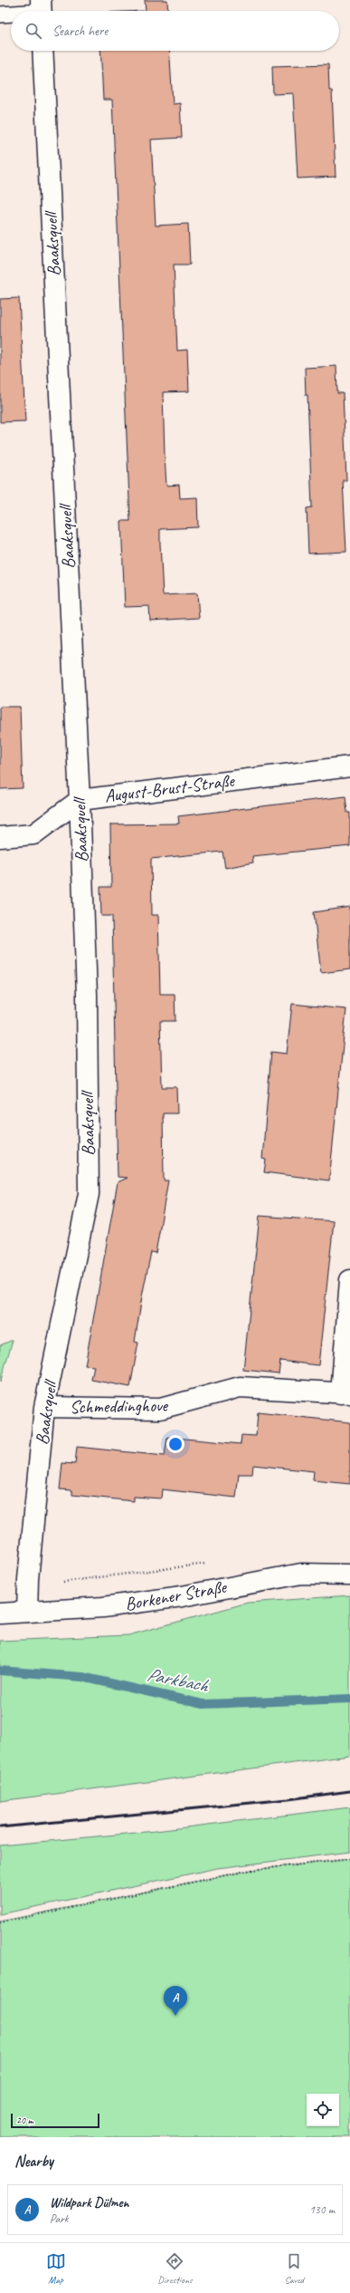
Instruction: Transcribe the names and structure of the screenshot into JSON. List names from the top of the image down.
{
  "streets": {
    "street": [
      "Baaksquell",
      "August-Brust-Straße",
      "Schmeddinghove",
      "Borkener Straße"
    ]
  },
  "crossings": [
    ["Baaksquell", "August-Brust-Straße"],
    ["Baaksquell", "Schmeddinghove"],
    ["Baaksquell", "Borkener Straße"]
  ],
  "water": ["Parkbach"],
  "scale_bar": "20 m",
  "page": {
    "search": "Search here",
    "pins": "A",
    "scale": "20 m",
    "heading": "Nearby",
    "list": [
      {
        "mark": "A",
        "name": "Wildpark Dülmen",
        "note": "Park",
        "value": "130 m"
      }
    ],
    "nav": ["Map", "Directions", "Saved"]
  }
}
